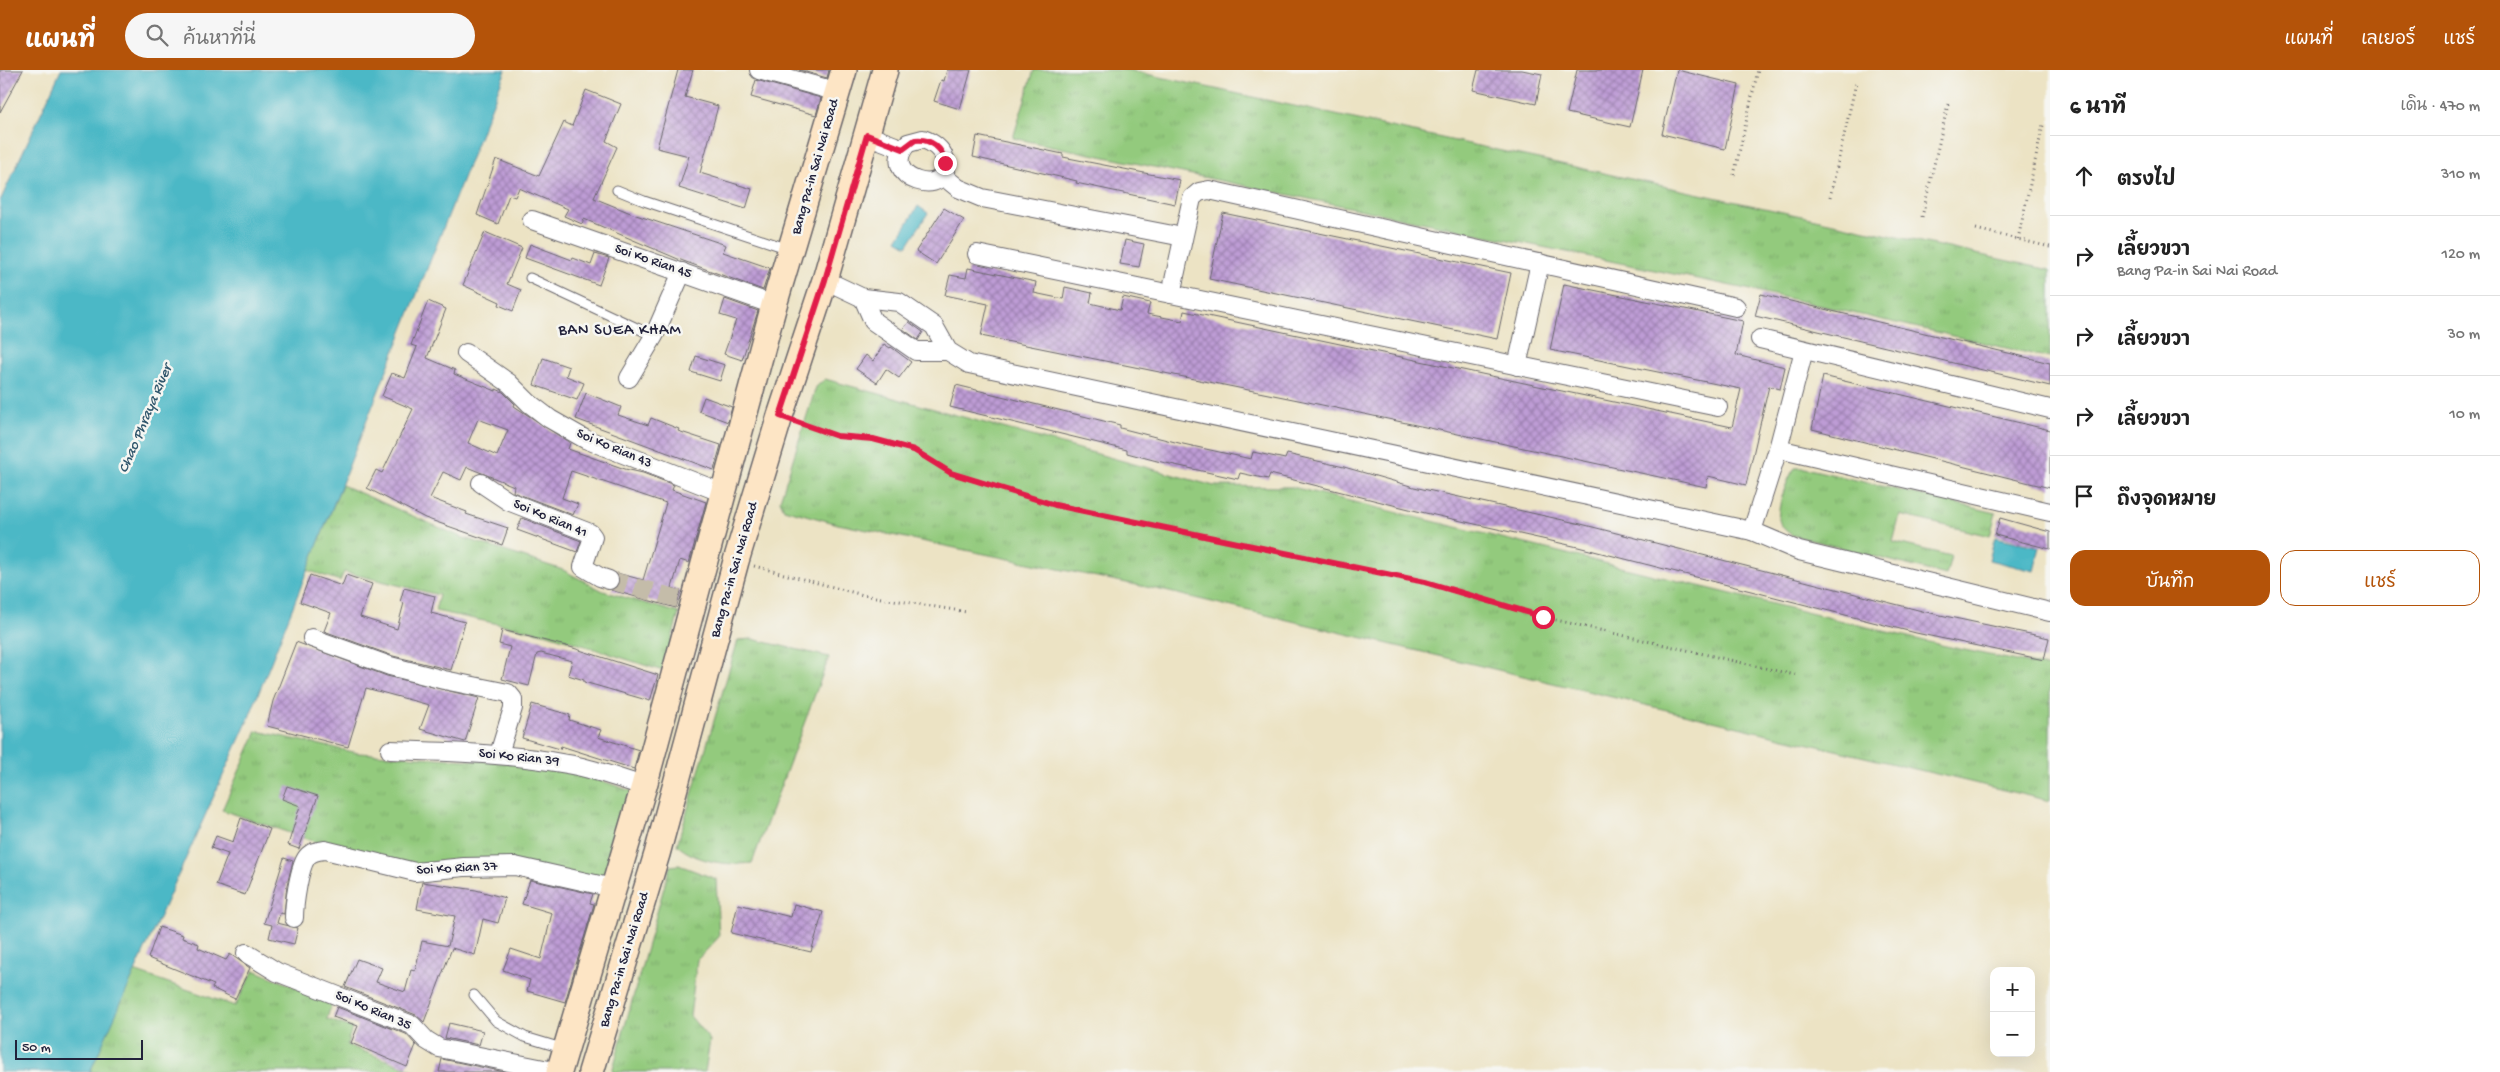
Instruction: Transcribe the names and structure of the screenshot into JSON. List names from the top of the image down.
{
  "streets": {
    "main road": ["Bang Pa-in Sai Nai Road"],
    "street": [
      "Soi Ko Rian 45",
      "Soi Ko Rian 43",
      "Soi Ko Rian 41",
      "Soi Ko Rian 39",
      "Soi Ko Rian 37",
      "Soi Ko Rian 35"
    ]
  },
  "crossings": [
    ["Bang Pa-in Sai Nai Road", "Soi Ko Rian 45"],
    ["Bang Pa-in Sai Nai Road", "Soi Ko Rian 43"],
    ["Bang Pa-in Sai Nai Road", "Soi Ko Rian 39"],
    ["Bang Pa-in Sai Nai Road", "Soi Ko Rian 37"],
    ["Bang Pa-in Sai Nai Road", "Soi Ko Rian 35"]
  ],
  "districts": ["BAN SUEA KHAM"],
  "water": ["Chao Phraya River"],
  "scale_bar": "50 m",
  "page": {
    "header": "แผนที่",
    "search": "ค้นหาที่นี่",
    "nav": ["แผนที่", "เลเยอร์", "แชร์"],
    "heading": ["6 นาที", "เดิน · 470 m"],
    "list": [
      ["ตรงไป", "310 m"],
      ["เลี้ยวขวา", "Bang Pa-in Sai Nai Road", "120 m"],
      ["เลี้ยวขวา", "30 m"],
      ["เลี้ยวขวา", "10 m"],
      "ถึงจุดหมาย"
    ],
    "buttons": ["บันทึก", "แชร์"],
    "map_buttons": ["+", "−"],
    "scale": "50 m"
  }
}
